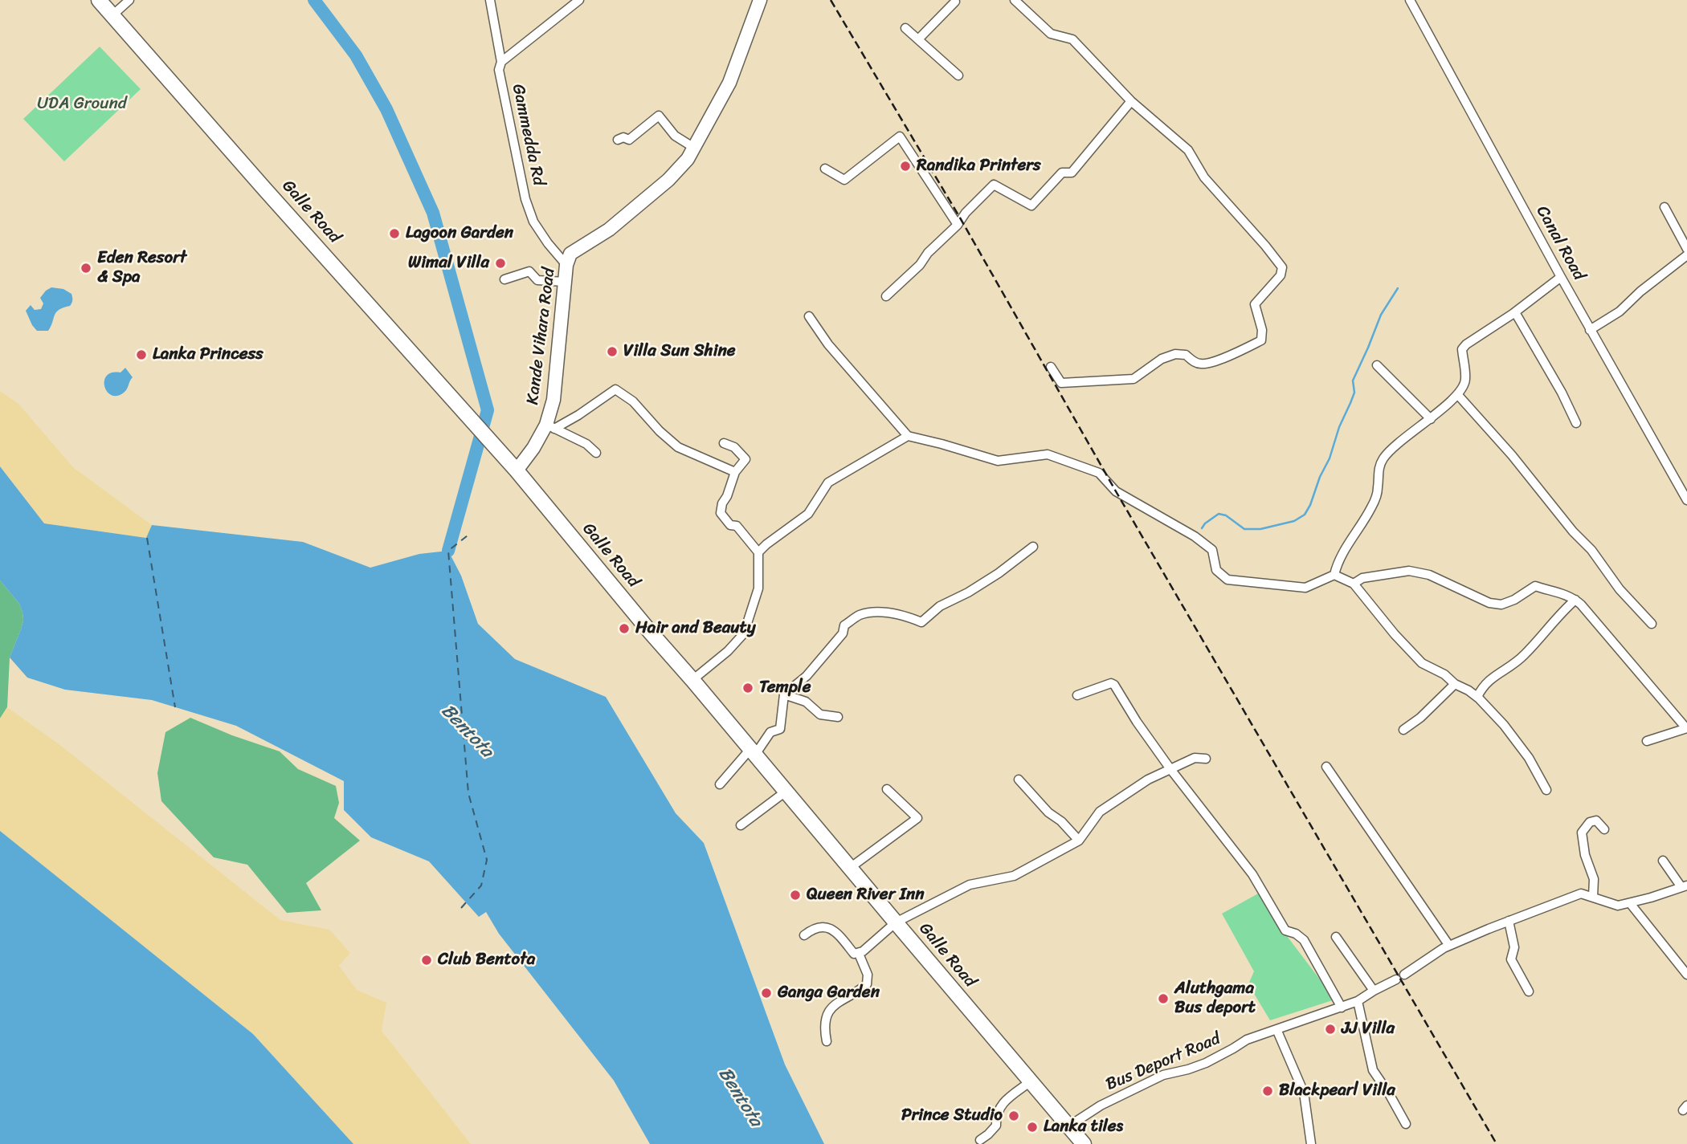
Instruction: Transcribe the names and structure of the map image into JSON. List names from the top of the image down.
{
  "streets": {
    "highway": ["Galle Road"],
    "main road": ["Kande Vihara Road"],
    "street": ["Gammedda Rd", "Canal Road", "Bus Deport Road"]
  },
  "crossings": [
    ["Gammedda Rd", "Kande Vihara Road"],
    ["Galle Road", "Kande Vihara Road"],
    ["Galle Road", "Bus Deport Road"]
  ],
  "water": ["Bentota"],
  "parks": ["UDA Ground"],
  "places": [
    "Randika Printers",
    "Lagoon Garden",
    "Wimal Villa",
    "Eden Resort & Spa",
    "Villa Sun Shine",
    "Lanka Princess",
    "Hair and Beauty",
    "Temple",
    "Queen River Inn",
    "Club Bentota",
    "Ganga Garden",
    "Aluthgama Bus deport",
    "JJ Villa",
    "Blackpearl Villa",
    "Prince Studio",
    "Lanka tiles"
  ]
}
